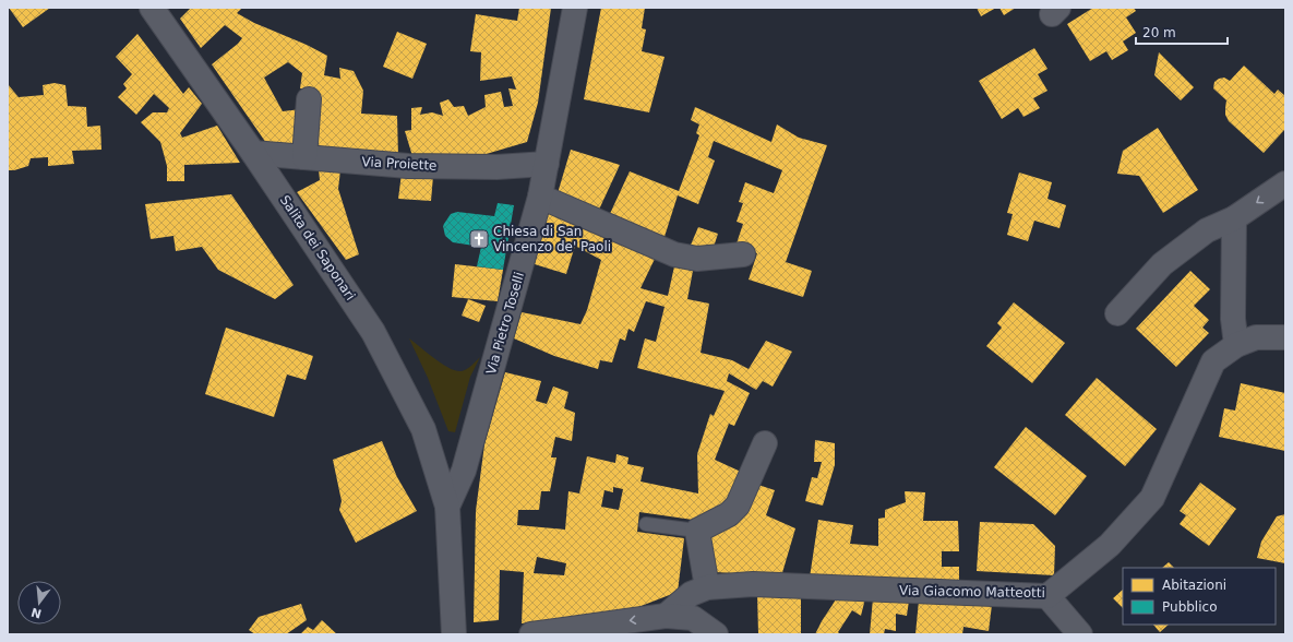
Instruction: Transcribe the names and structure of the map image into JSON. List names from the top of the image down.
{
  "streets": {
    "street": [
      "Via Proiette",
      "Salita dei Saponari",
      "Via Pietro Toselli",
      "Via Giacomo Matteotti"
    ]
  },
  "crossings": [
    ["Via Proiette", "Salita dei Saponari"],
    ["Via Proiette", "Via Pietro Toselli"],
    ["Salita dei Saponari", "Via Pietro Toselli"]
  ],
  "places": {
    "church": ["Chiesa di San Vincenzo de' Paoli"]
  },
  "legend": ["Abitazioni", "Pubblico"],
  "scale_bar": "20 m",
  "north": "bottom"
}
